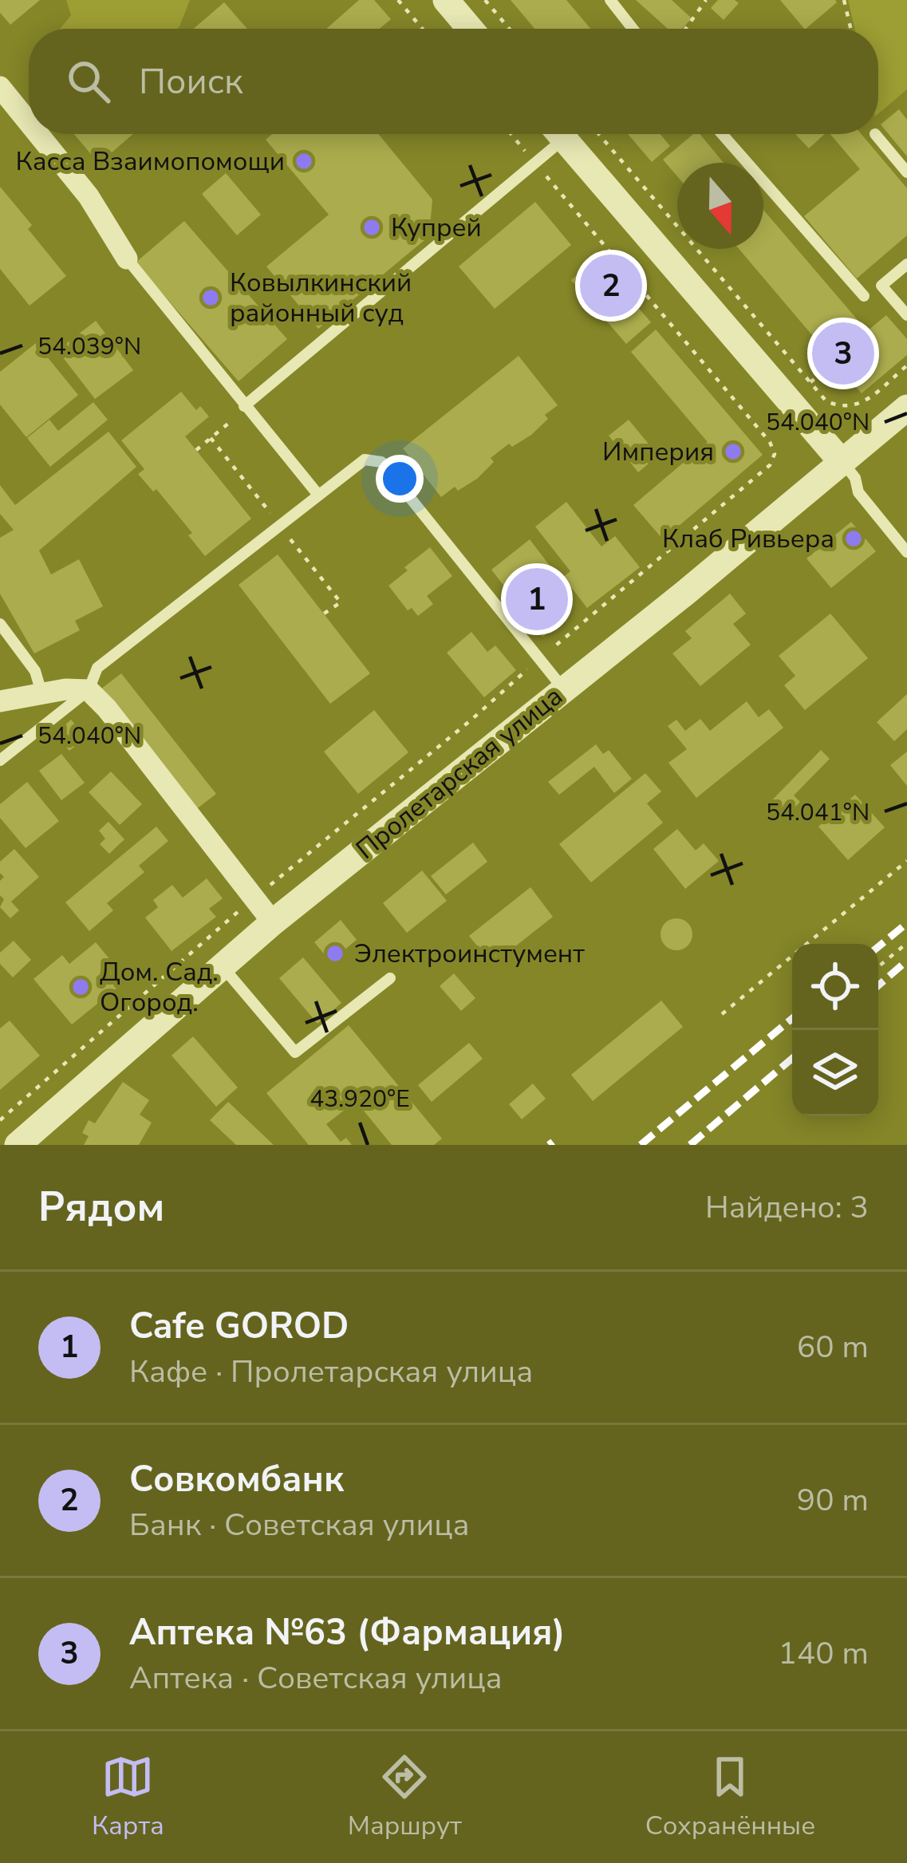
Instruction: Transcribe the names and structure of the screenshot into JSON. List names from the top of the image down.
{
  "streets": {
    "street": ["Пролетарская улица"]
  },
  "places": [
    "Касса Взаимопомощи",
    "Купрей",
    "Ковылкинский районный суд",
    "Империя",
    "Клаб Ривьера",
    "Электроинстумент",
    "Дом. Сад. Огород."
  ],
  "north": "bottom",
  "page": {
    "search": "Поиск",
    "pins": ["2", "3", "1"],
    "heading": ["Рядом", "Найдено: 3"],
    "list": [
      {
        "mark": "1",
        "name": "Cafe GOROD",
        "note": "Кафе · Пролетарская улица",
        "value": "60 m"
      },
      {
        "mark": "2",
        "name": "Совкомбанк",
        "note": "Банк · Советская улица",
        "value": "90 m"
      },
      {
        "mark": "3",
        "name": "Аптека №63 (Фармация)",
        "note": "Аптека · Советская улица",
        "value": "140 m"
      }
    ],
    "nav": ["Карта", "Маршрут", "Сохранённые"]
  },
  "coordinates": [
    "54.039°N",
    "54.040°N",
    "54.041°N",
    "43.920°E"
  ]
}
